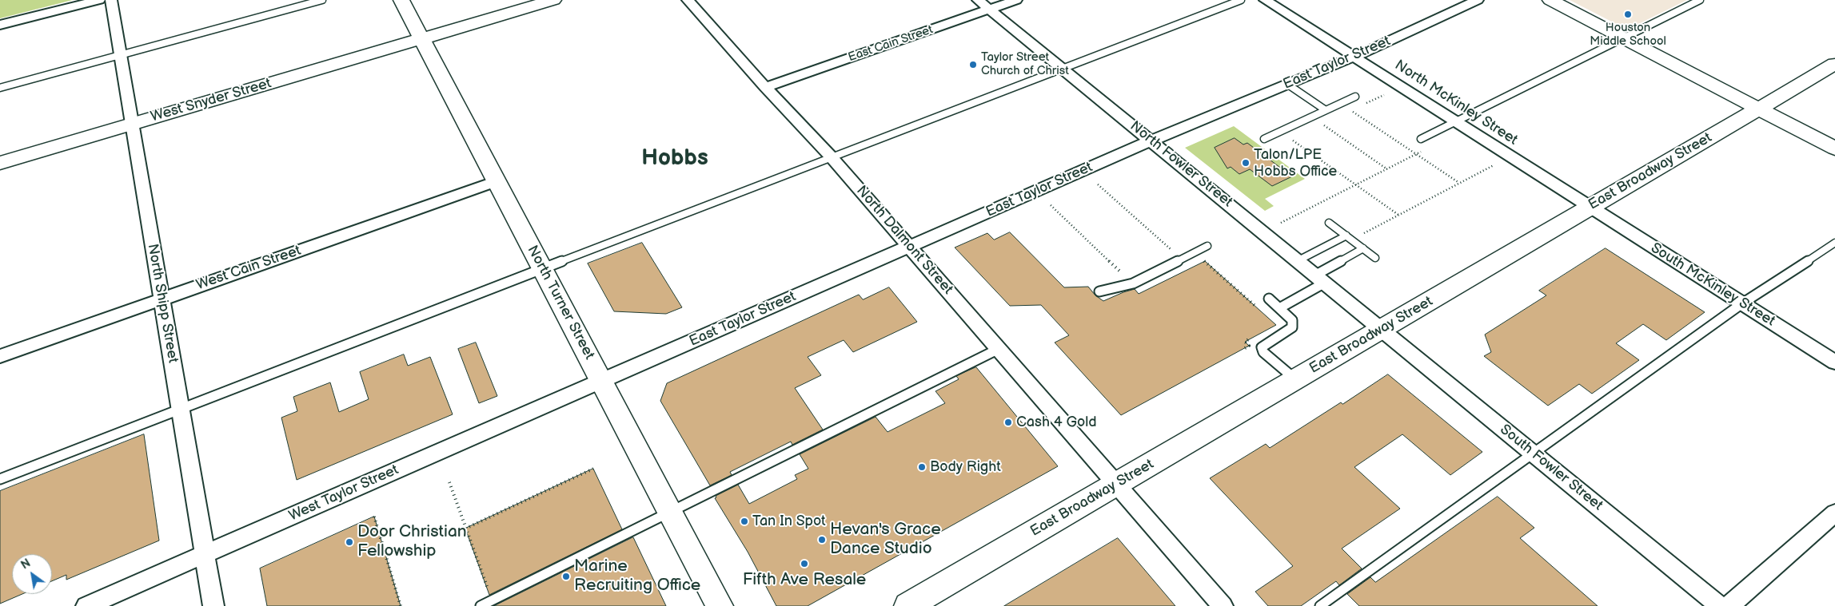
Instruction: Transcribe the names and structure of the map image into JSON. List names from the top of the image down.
{
  "streets": {
    "main road": ["West Snyder Street", "East Broadway Street", "North Turner Street"],
    "street": [
      "East Cain Street",
      "East Taylor Street",
      "North McKinley Street",
      "North Fowler Street",
      "North Dalmont Street",
      "West Cain Street",
      "South McKinley Street",
      "North Shipp Street",
      "South Fowler Street",
      "West Taylor Street"
    ]
  },
  "crossings": [
    ["East Cain Street", "North Fowler Street"],
    ["East Cain Street", "North Dalmont Street"],
    ["East Taylor Street", "North McKinley Street"],
    ["East Taylor Street", "North Fowler Street"],
    ["East Taylor Street", "North Dalmont Street"],
    ["East Taylor Street", "North Turner Street"],
    ["East Taylor Street", "West Taylor Street"],
    ["West Snyder Street", "North Turner Street"],
    ["West Snyder Street", "North Shipp Street"],
    ["North McKinley Street", "East Broadway Street"],
    ["North McKinley Street", "South McKinley Street"],
    ["North Fowler Street", "East Broadway Street"],
    ["North Fowler Street", "South Fowler Street"],
    ["East Broadway Street", "North Dalmont Street"],
    ["East Broadway Street", "South McKinley Street"],
    ["East Broadway Street", "South Fowler Street"],
    ["West Cain Street", "North Turner Street"],
    ["West Cain Street", "North Shipp Street"],
    ["North Turner Street", "West Taylor Street"],
    ["North Shipp Street", "West Taylor Street"]
  ],
  "districts": ["Hobbs"],
  "places": [
    "Houston Middle School",
    "Taylor Street Church of Christ",
    "Talon/LPE Hobbs Office",
    "Cash 4 Gold",
    "Body Right",
    "Tan In Spot",
    "Hevan's Grace Dance Studio",
    "Door Christian Fellowship",
    "Fifth Ave Resale",
    "Marine Recruiting Office"
  ],
  "north": "top left"
}
